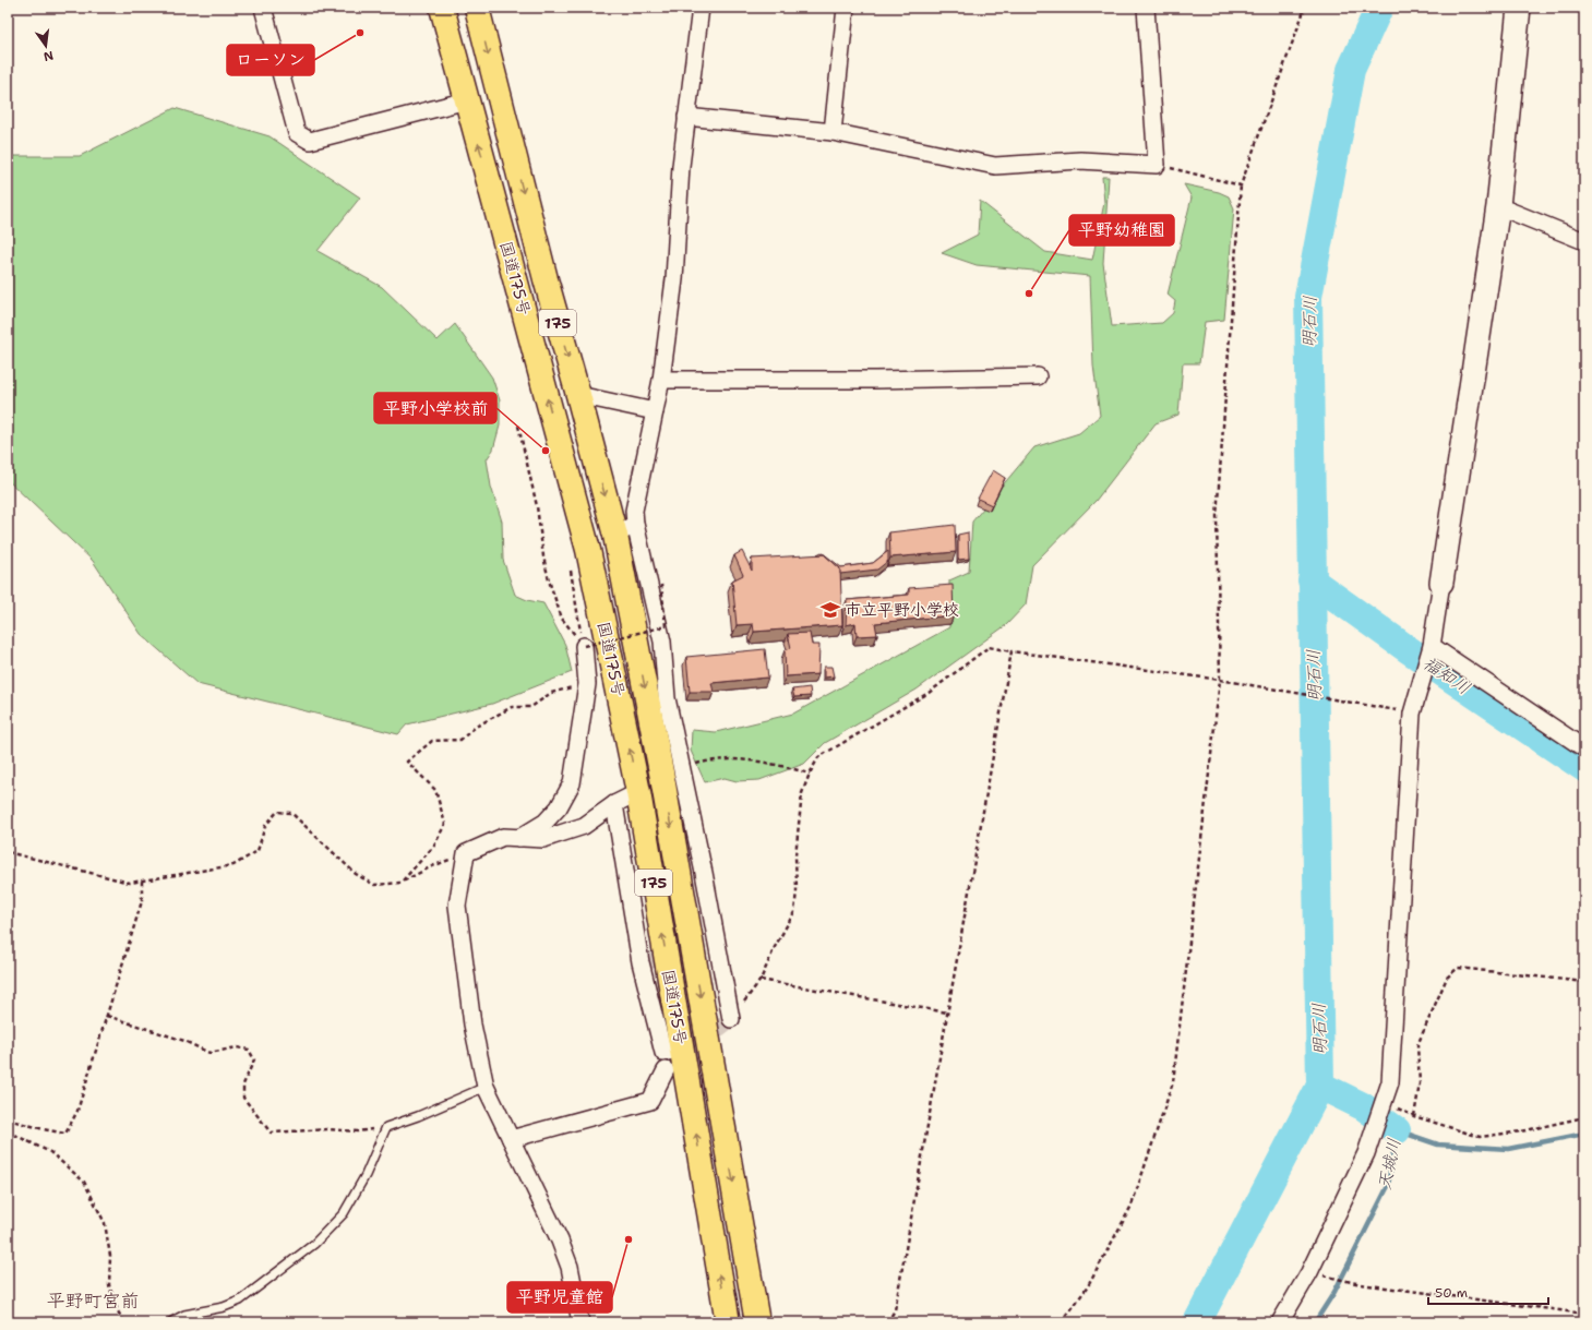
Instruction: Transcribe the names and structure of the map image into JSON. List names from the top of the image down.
{
  "streets": {
    "highway": ["国道175号", "175"]
  },
  "districts": ["平野町宮前"],
  "water": ["明石川", "福知川", "天城川"],
  "places": {
    "other": [
      "ローソン",
      "平野幼稚園",
      "平野小学校前",
      "平野児童館"
    ],
    "school or university": ["市立平野小学校"]
  },
  "scale_bar": "50 m",
  "north": "bottom"
}
